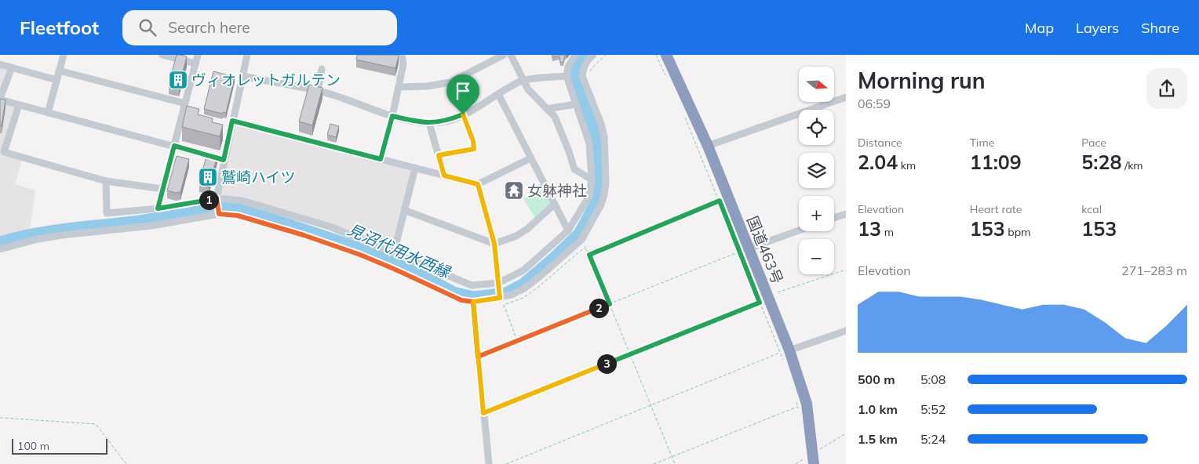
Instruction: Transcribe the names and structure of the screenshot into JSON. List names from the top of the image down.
{
  "streets": {
    "highway": ["国道463号"]
  },
  "water": ["見沼代用水西縁"],
  "places": {
    "building": ["ヴィオレットガルテン", "鷲崎ハイツ"],
    "temple": ["女躰神社"]
  },
  "scale_bar": "100 m",
  "north": "right",
  "page": {
    "header": "Fleetfoot",
    "search": "Search here",
    "nav": ["Map", "Layers", "Share"],
    "heading": ["Morning run", "06:59"],
    "map_buttons": ["+", "−"],
    "stats": [
      ["Distance", "2.04 km"],
      ["Time", "11:09"],
      ["Pace", "5:28 /km"],
      ["Elevation", "13 m"],
      ["Heart rate", "153 bpm"],
      ["kcal", "153"]
    ],
    "pins": ["1", "2", "3"],
    "chart": ["Elevation", "271–283 m"],
    "list": [
      {
        "name": "500 m",
        "note": "5:08"
      },
      {
        "name": "1.0 km",
        "note": "5:52"
      },
      {
        "name": "1.5 km",
        "note": "5:24"
      }
    ],
    "scale": "100 m"
  }
}
